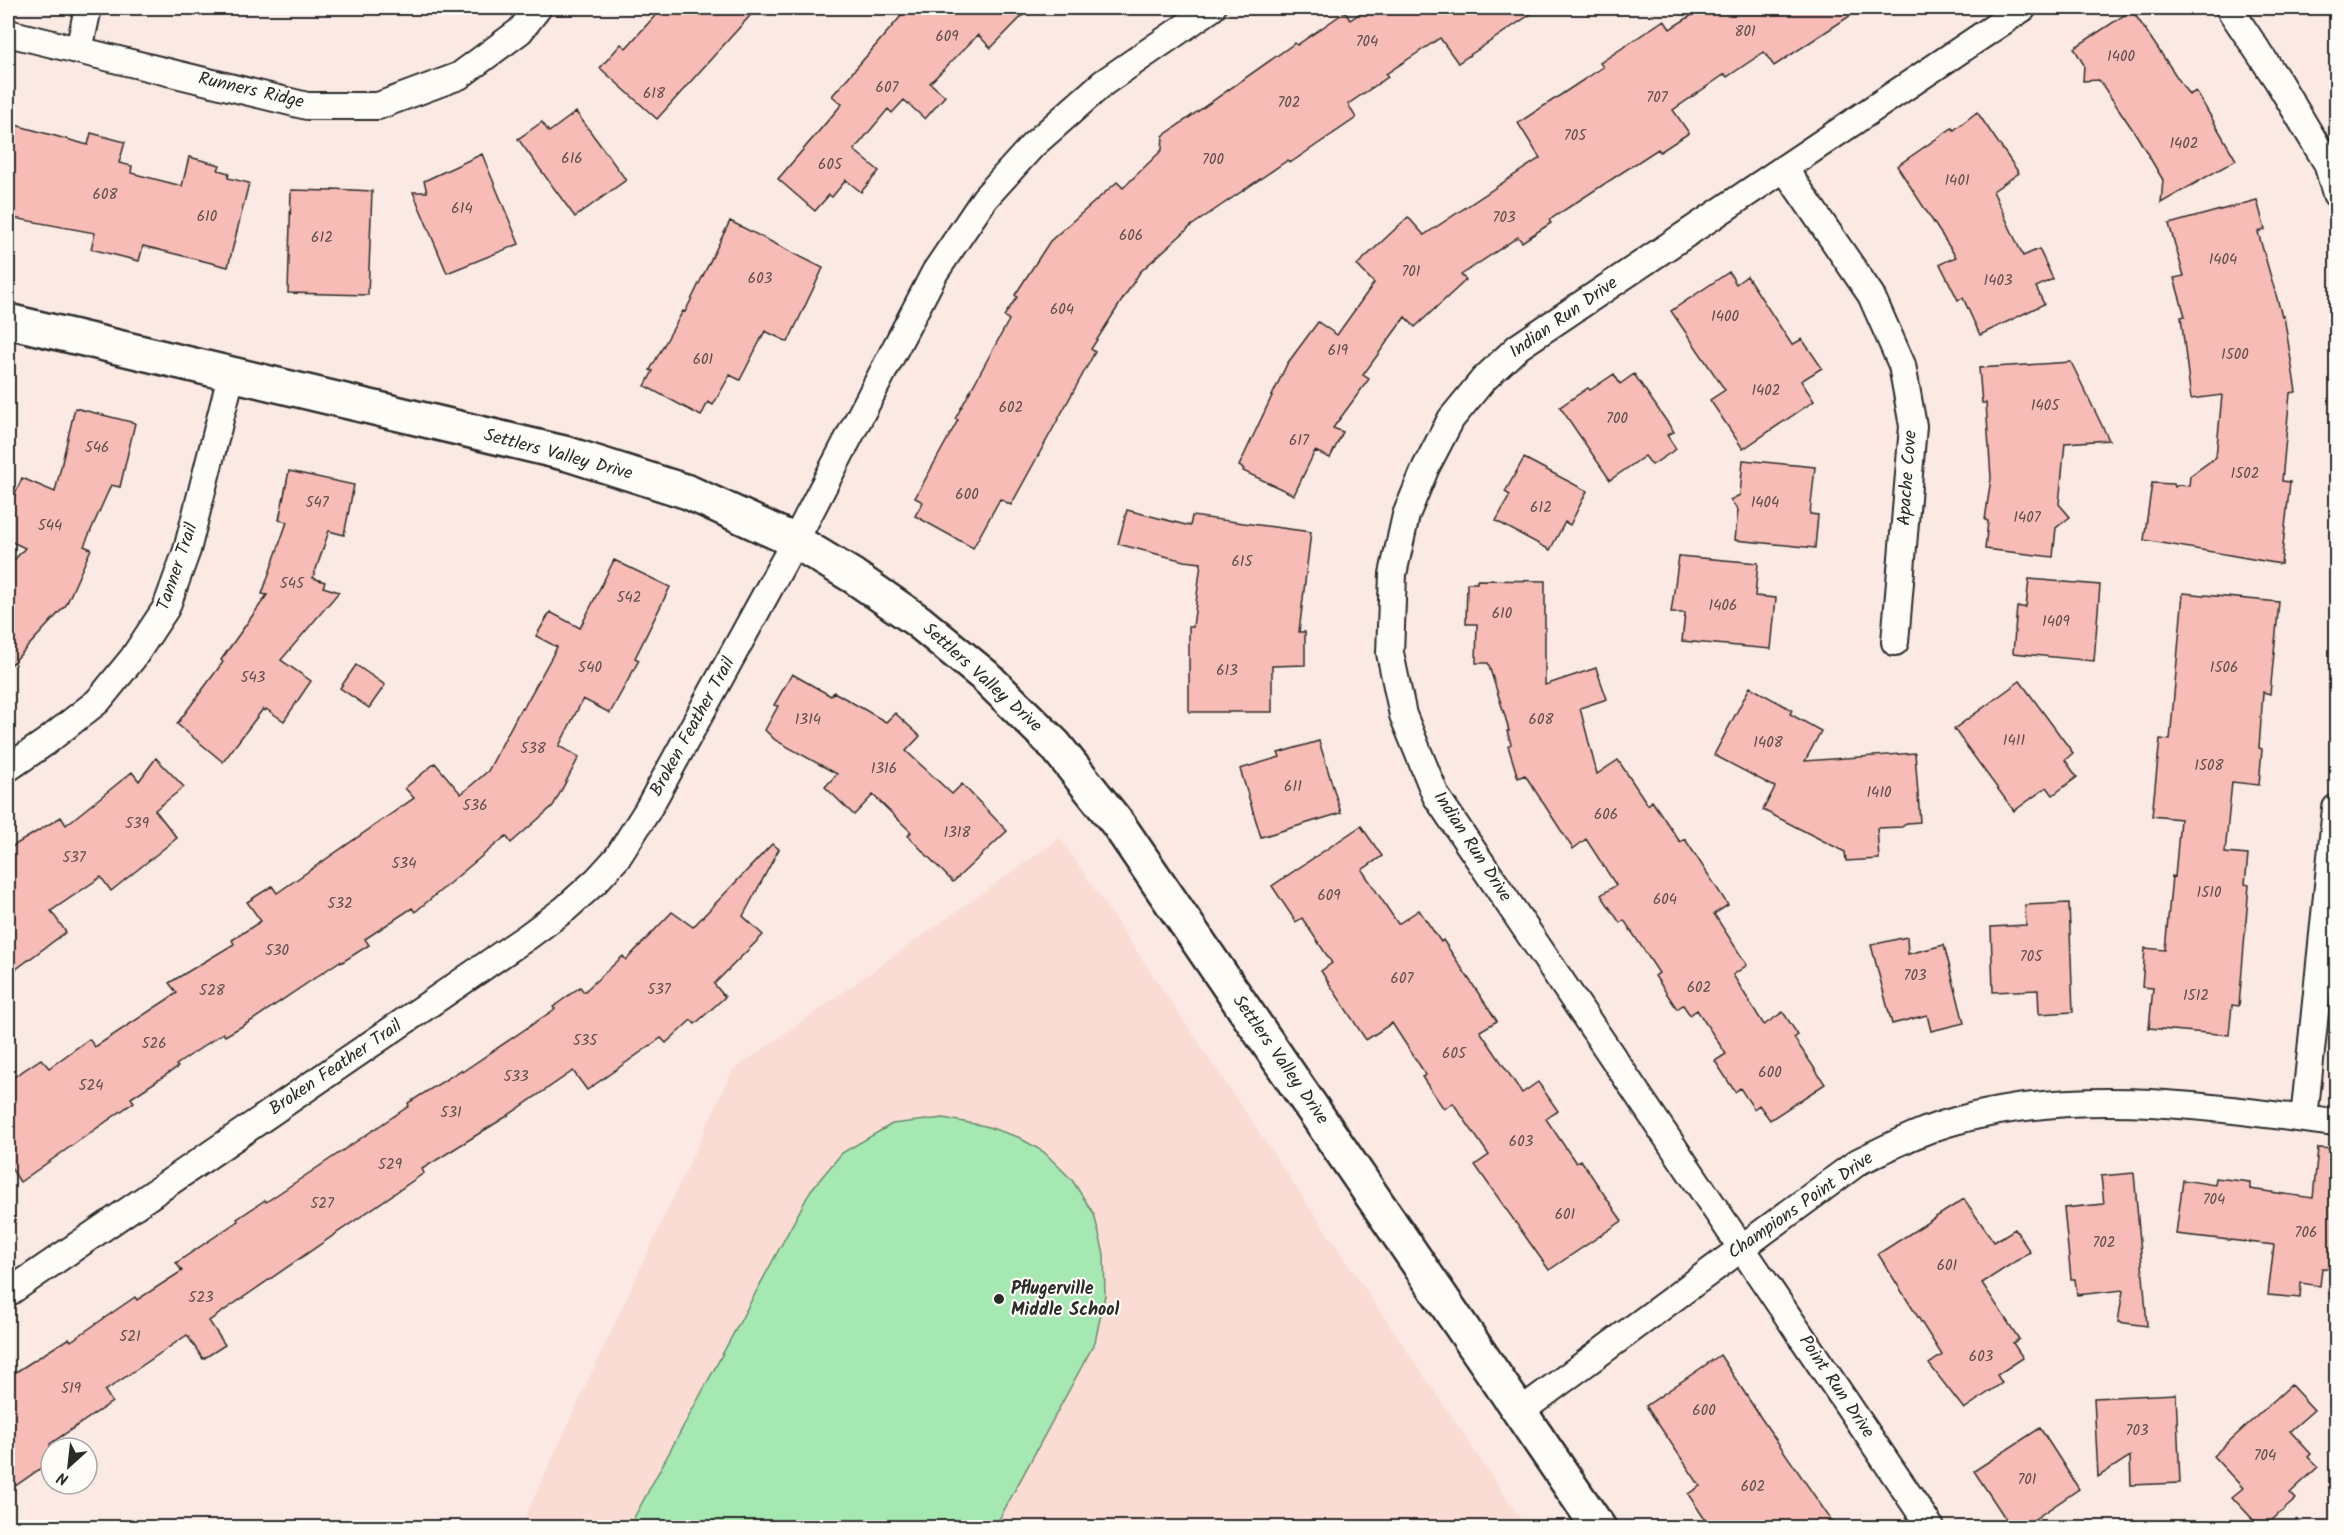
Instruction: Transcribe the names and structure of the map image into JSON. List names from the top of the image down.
{
  "streets": {
    "street": [
      "Runners Ridge",
      "Indian Run Drive",
      "Settlers Valley Drive",
      "Apache Cove",
      "Tanner Trail",
      "Broken Feather Trail",
      "Champions Point Drive",
      "Point Run Drive"
    ]
  },
  "crossings": [
    ["Indian Run Drive", "Apache Cove"],
    ["Indian Run Drive", "Champions Point Drive"],
    ["Indian Run Drive", "Point Run Drive"],
    ["Settlers Valley Drive", "Tanner Trail"],
    ["Settlers Valley Drive", "Broken Feather Trail"],
    ["Settlers Valley Drive", "Champions Point Drive"],
    ["Champions Point Drive", "Point Run Drive"]
  ],
  "places": ["Pflugerville Middle School"],
  "house_numbers": [
    "801",
    "609",
    "704",
    "1400",
    "607",
    "618",
    "707",
    "702",
    "705",
    "1402",
    "616",
    "700",
    "605",
    "1401",
    "608",
    "614",
    "610",
    "703",
    "606",
    "612",
    "1404",
    "701",
    "603",
    "1403",
    "604",
    "1400",
    "619",
    "1500",
    "601",
    "1402",
    "1405",
    "602",
    "700",
    "617",
    "546",
    "1502",
    "600",
    "547",
    "1404",
    "612",
    "1407",
    "544",
    "615",
    "545",
    "542",
    "1406",
    "610",
    "1409",
    "540",
    "1506",
    "613",
    "543",
    "1314",
    "608",
    "1411",
    "1408",
    "538",
    "1508",
    "1316",
    "611",
    "1410",
    "536",
    "606",
    "539",
    "1318",
    "537",
    "534",
    "1510",
    "609",
    "604",
    "532",
    "530",
    "705",
    "703",
    "607",
    "602",
    "537",
    "528",
    "1512",
    "535",
    "526",
    "605",
    "600",
    "533",
    "524",
    "531",
    "603",
    "529",
    "704",
    "527",
    "601",
    "706",
    "702",
    "601",
    "523",
    "521",
    "603",
    "519",
    "600",
    "703",
    "704",
    "701",
    "602"
  ],
  "north": "bottom left"
}
